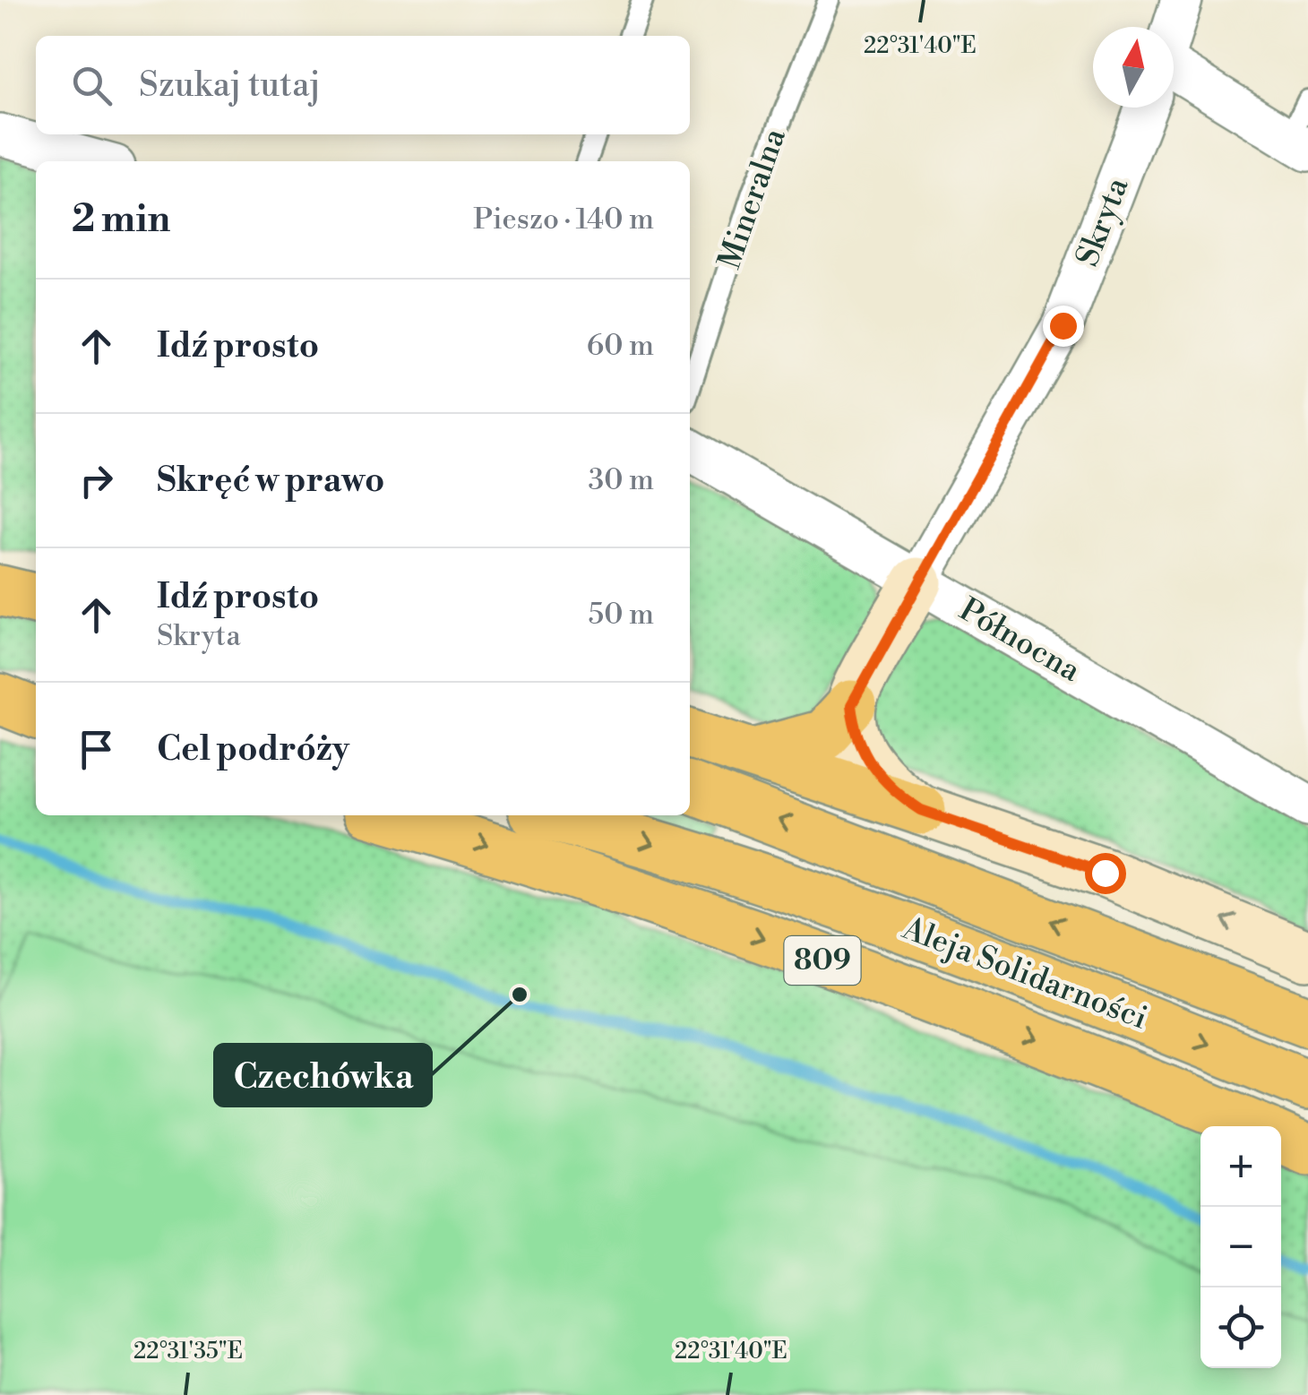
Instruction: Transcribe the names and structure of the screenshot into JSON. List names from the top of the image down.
{
  "streets": {
    "main road": ["809", "Aleja Solidarności"],
    "street": ["Skryta", "Północna"],
    "lane": ["Mineralna"]
  },
  "crossings": [
    ["Skryta", "Północna"]
  ],
  "places": ["Czechówka"],
  "north": "top",
  "page": {
    "search": "Szukaj tutaj",
    "heading": ["2 min", "Pieszo · 140 m"],
    "list": [
      ["Idź prosto", "60 m"],
      ["Skręć w prawo", "30 m"],
      ["Idź prosto", "Skryta", "50 m"],
      "Cel podróży"
    ],
    "map_buttons": ["+", "−"]
  },
  "coordinates": ["22°31'40\"E", "22°31'35\"E"]
}
